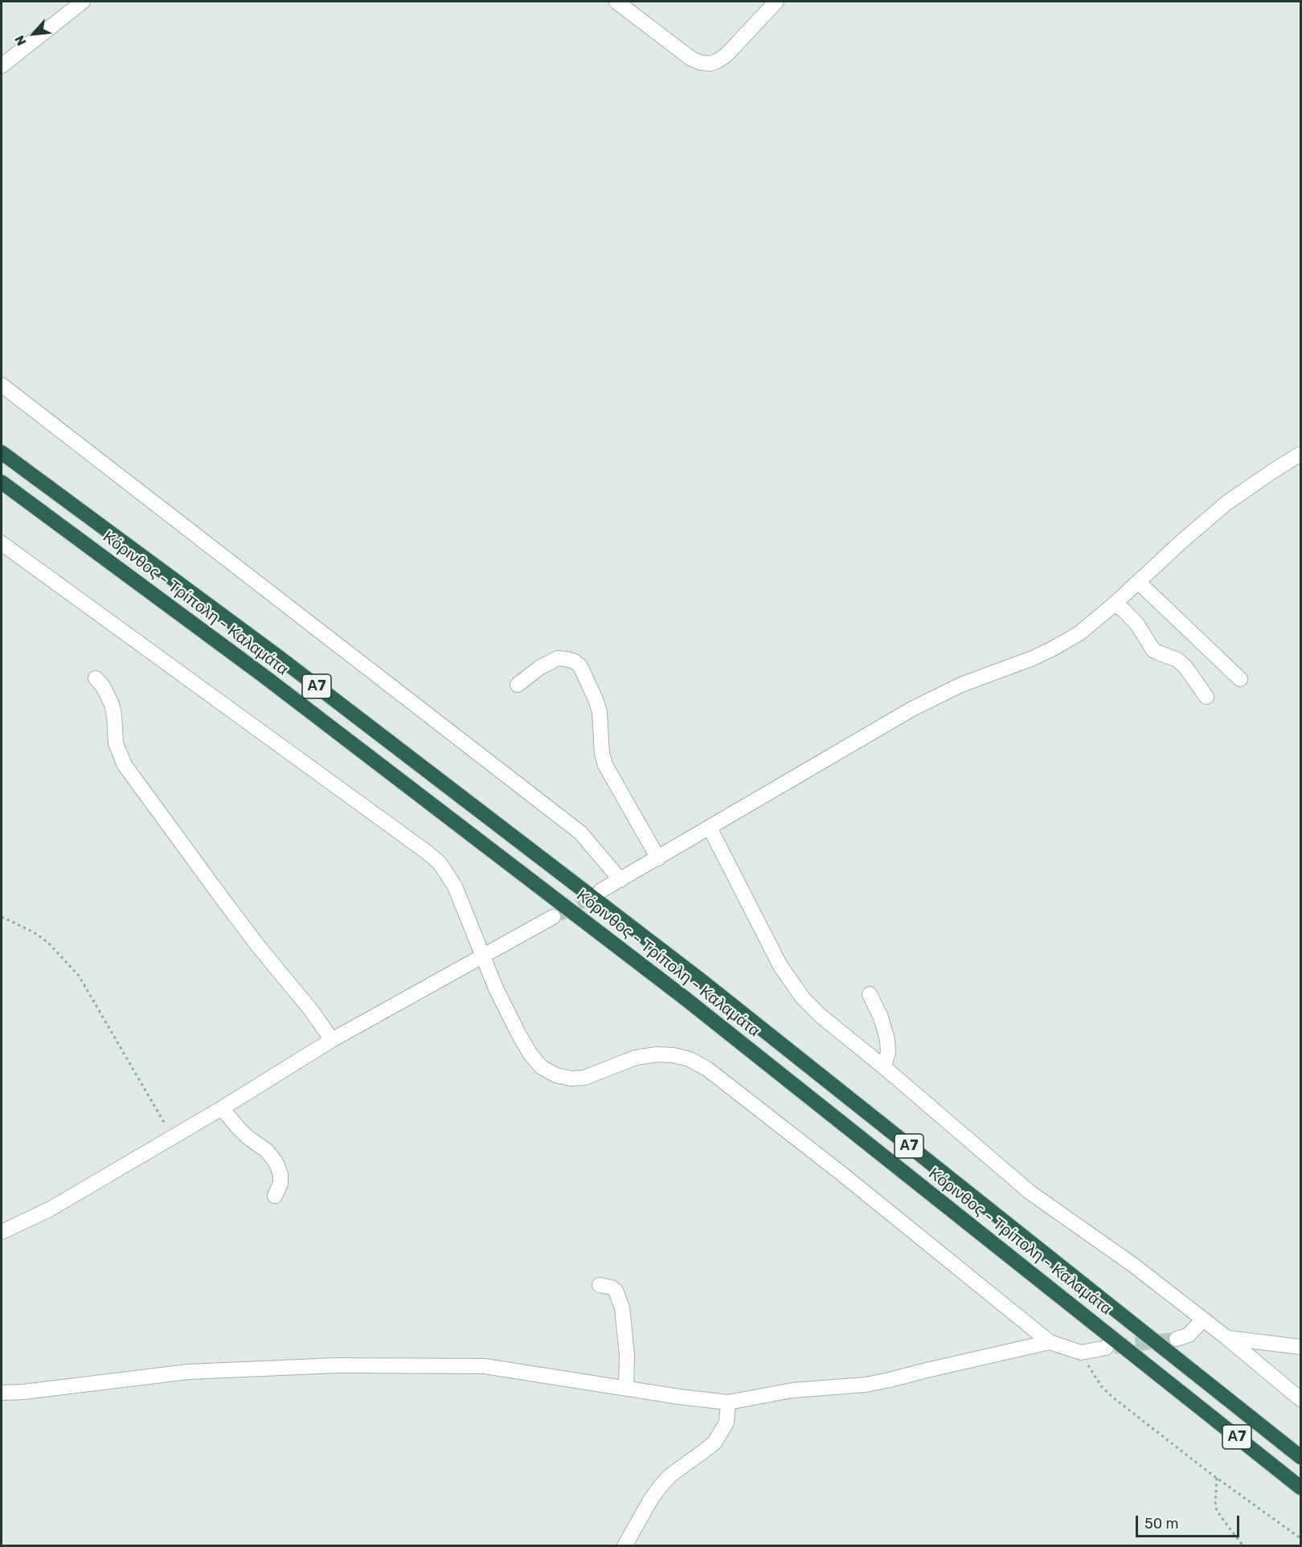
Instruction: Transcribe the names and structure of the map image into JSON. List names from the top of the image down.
{
  "streets": {
    "highway": ["Κόρινθος - Τρίπολη - Καλαμάτα", "Α7"]
  },
  "scale_bar": "50 m",
  "north": "bottom left"
}
